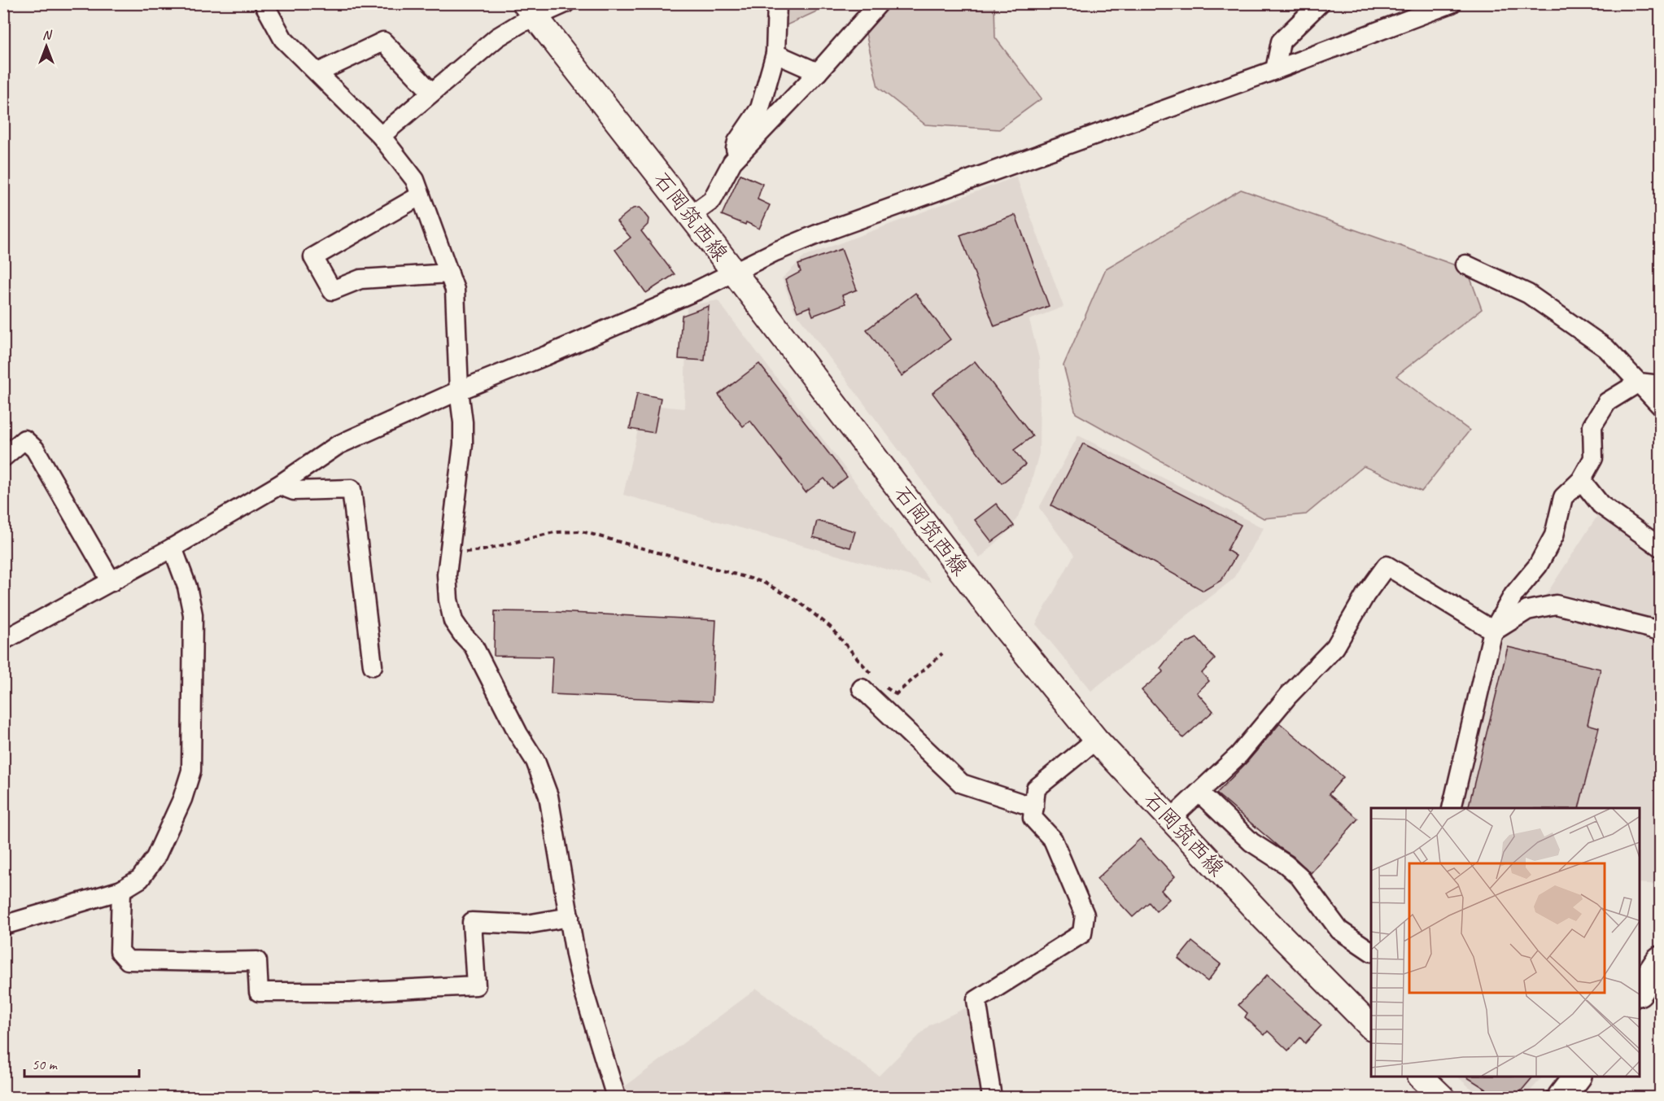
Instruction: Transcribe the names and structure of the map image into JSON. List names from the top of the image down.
{
  "streets": {
    "main road": ["石岡筑西線"]
  },
  "scale_bar": "50 m",
  "north": "top"
}
